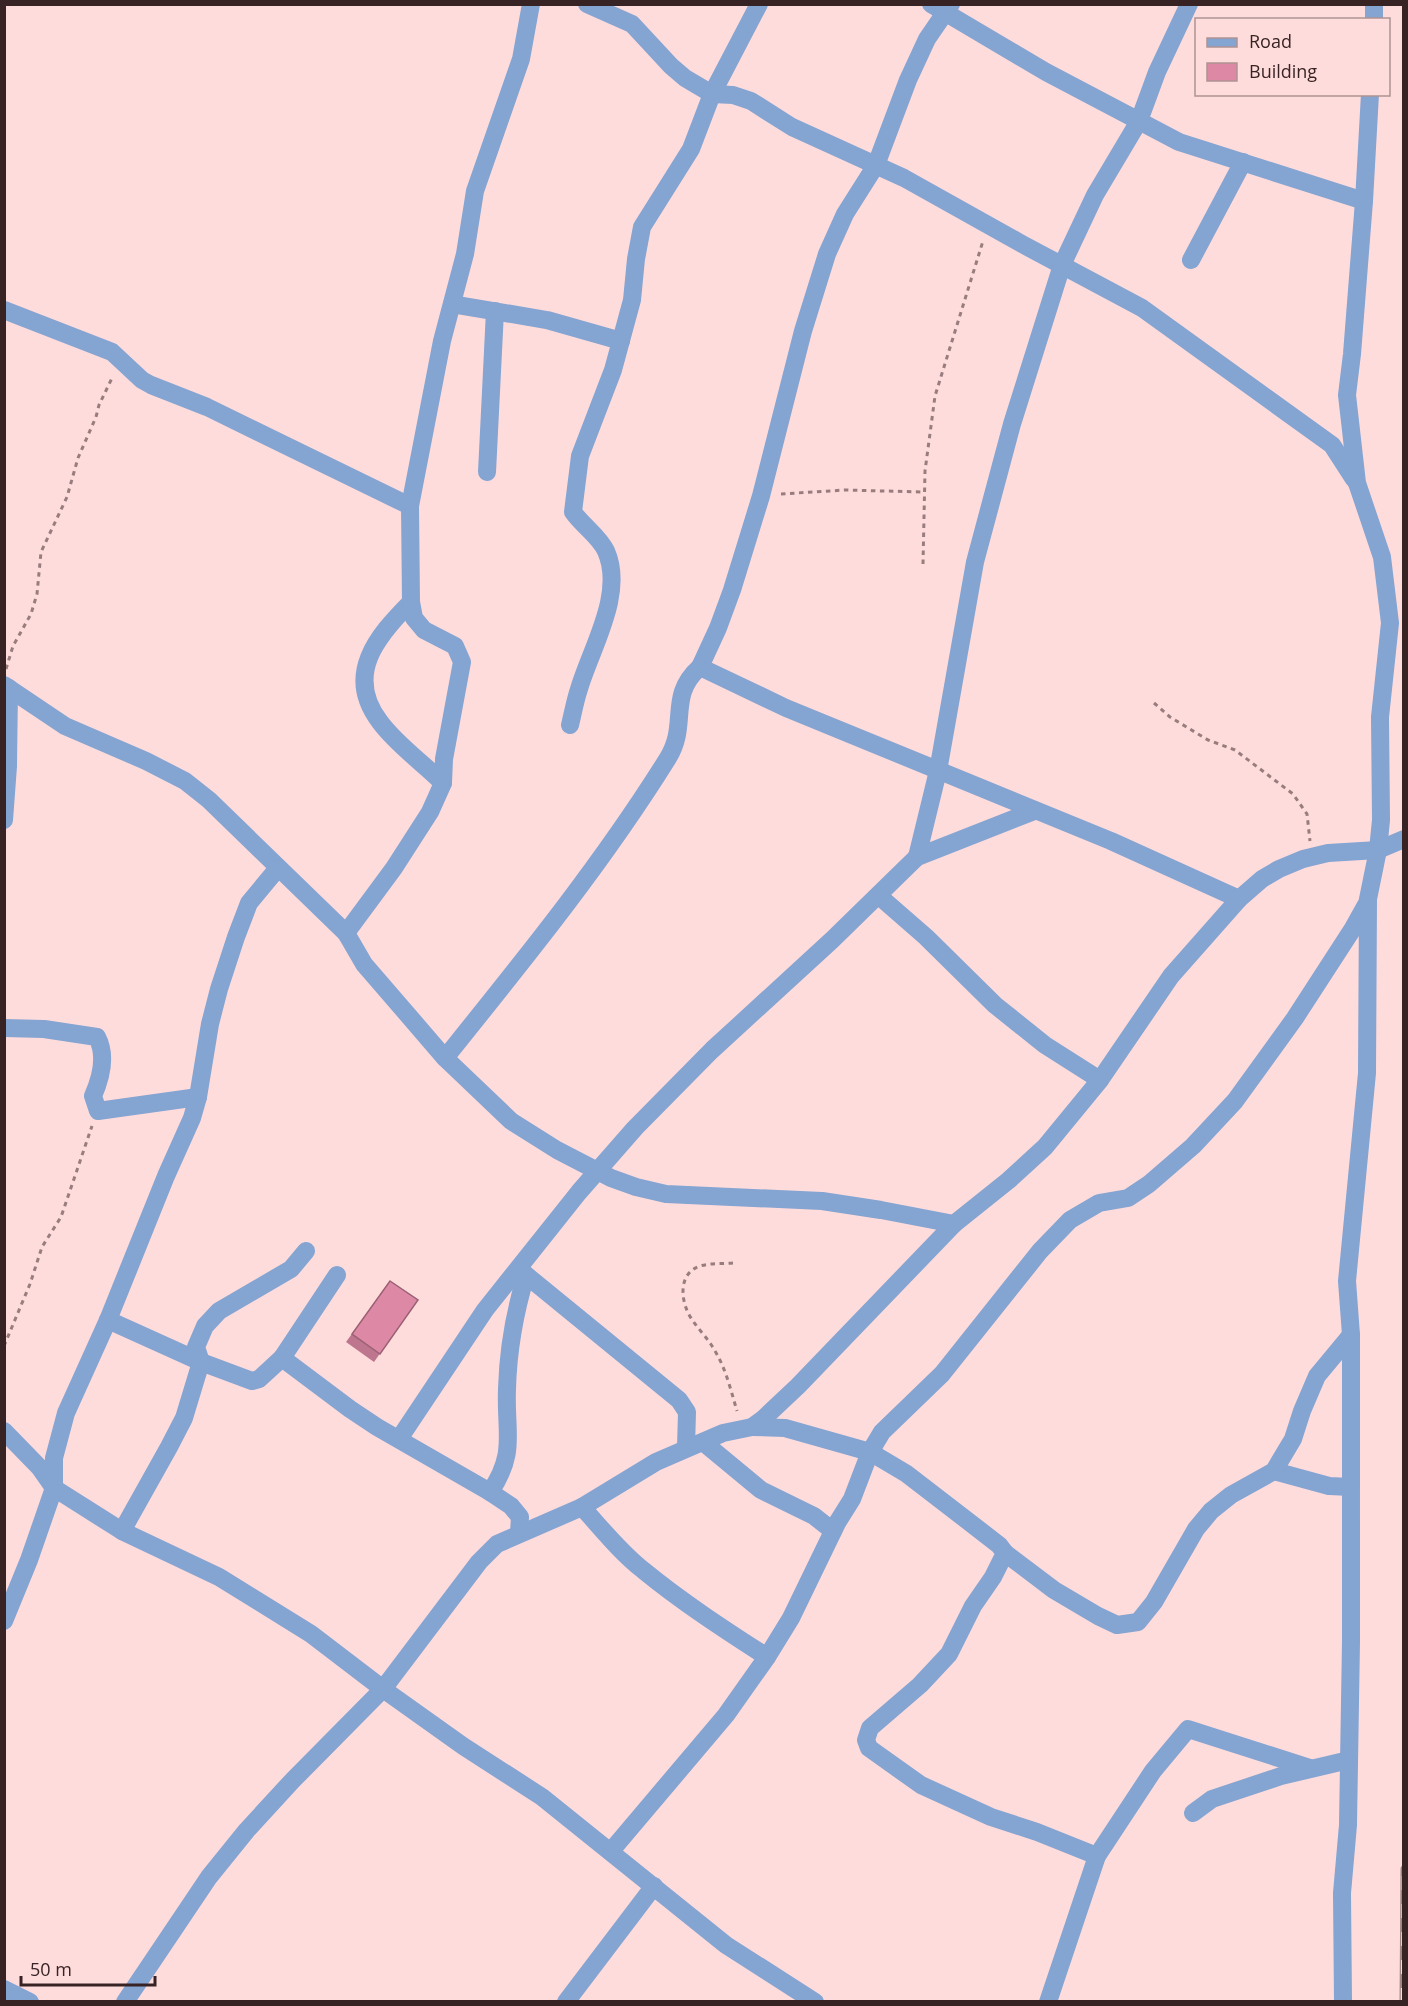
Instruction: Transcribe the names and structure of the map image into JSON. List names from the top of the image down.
{
  "legend": ["Road", "Building"],
  "scale_bar": "50 m"
}
